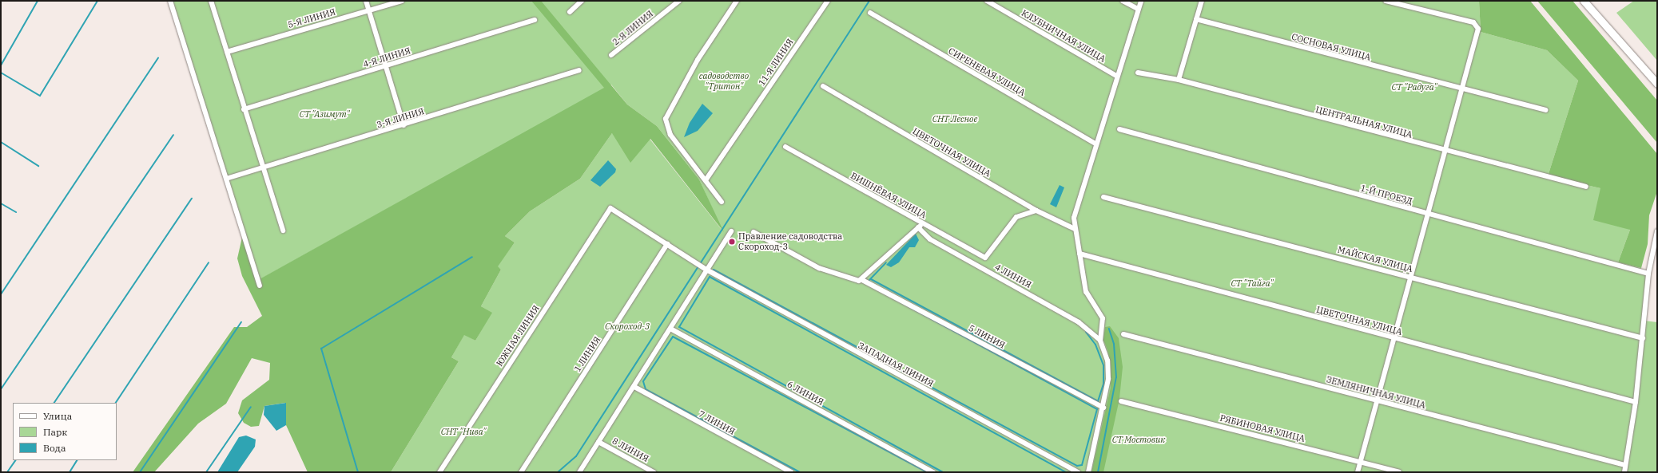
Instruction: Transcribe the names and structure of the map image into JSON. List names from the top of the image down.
{
  "streets": {
    "street": [
      "5-Я ЛИНИЯ",
      "2-Я ЛИНИЯ",
      "КЛУБНИЧНАЯ УЛИЦА",
      "СОСНОВАЯ УЛИЦА",
      "4-Я ЛИНИЯ",
      "11-Я ЛИНИЯ",
      "СИРЕНЕВАЯ УЛИЦА",
      "3-Я ЛИНИЯ",
      "ЦЕНТРАЛЬНАЯ УЛИЦА",
      "ЦВЕТОЧНАЯ УЛИЦА",
      "1-Й ПРОЕЗД",
      "ВИШНЁВАЯ УЛИЦА",
      "МАЙСКАЯ УЛИЦА",
      "4 ЛИНИЯ",
      "ЮЖНАЯ ЛИНИЯ",
      "5 ЛИНИЯ",
      "1 ЛИНИЯ",
      "ЗАПАДНАЯ ЛИНИЯ",
      "ЗЕМЛЯНИЧНАЯ УЛИЦА",
      "6 ЛИНИЯ",
      "7 ЛИНИЯ",
      "РЯБИНОВАЯ УЛИЦА",
      "8 ЛИНИЯ"
    ]
  },
  "crossings": [
    ["ЦВЕТОЧНАЯ УЛИЦА", "ВИШНЁВАЯ УЛИЦА"],
    ["ЮЖНАЯ ЛИНИЯ", "ЗАПАДНАЯ ЛИНИЯ"],
    ["1 ЛИНИЯ", "ЗАПАДНАЯ ЛИНИЯ"]
  ],
  "parks": [
    "садоводство \"Тритон\"",
    "СТ \"Радуга\"",
    "СТ \"Азимут\"",
    "СНТ Лесное",
    "СТ \"Тайга\"",
    "Скороход-3",
    "СНТ \"Нива\"",
    "СТ Мостовик"
  ],
  "places": ["Правление садоводства Скороход-3"],
  "legend": ["Улица", "Парк", "Вода"]
}
